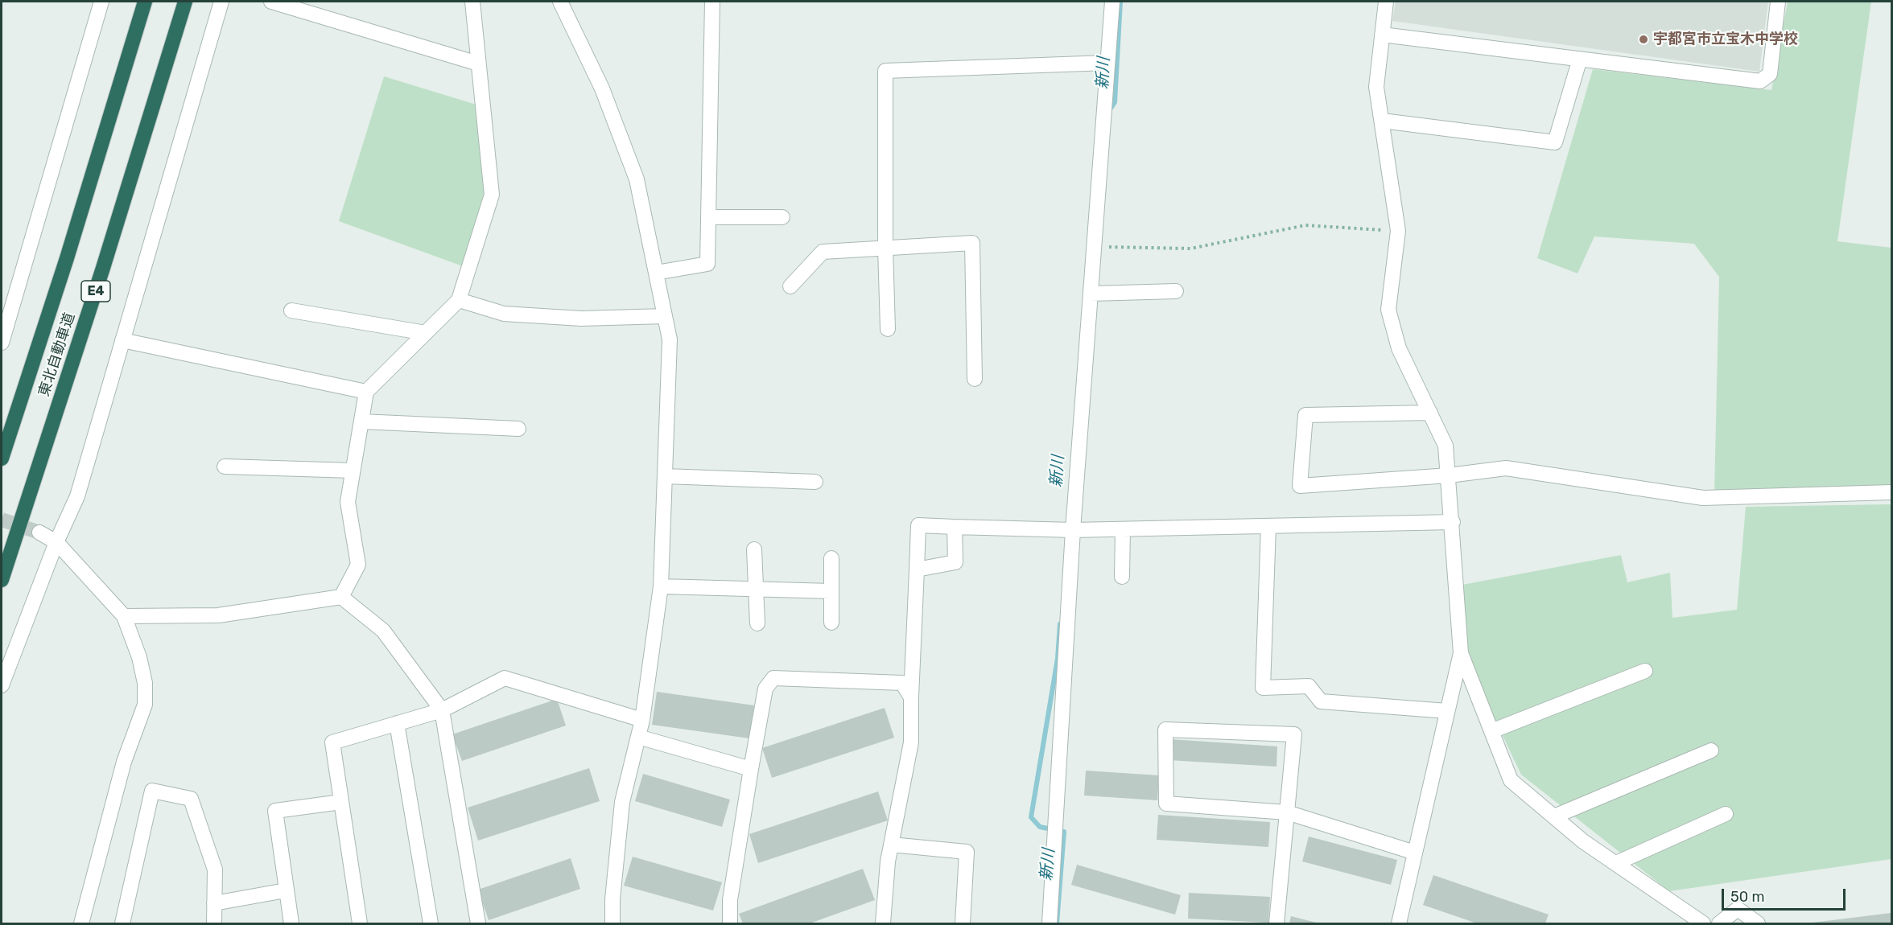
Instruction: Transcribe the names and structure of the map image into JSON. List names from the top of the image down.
{
  "streets": {
    "highway": ["E4", "東北自動車道"]
  },
  "water": ["新川"],
  "places": ["宇都宮市立宝木中学校"],
  "scale_bar": "50 m"
}
